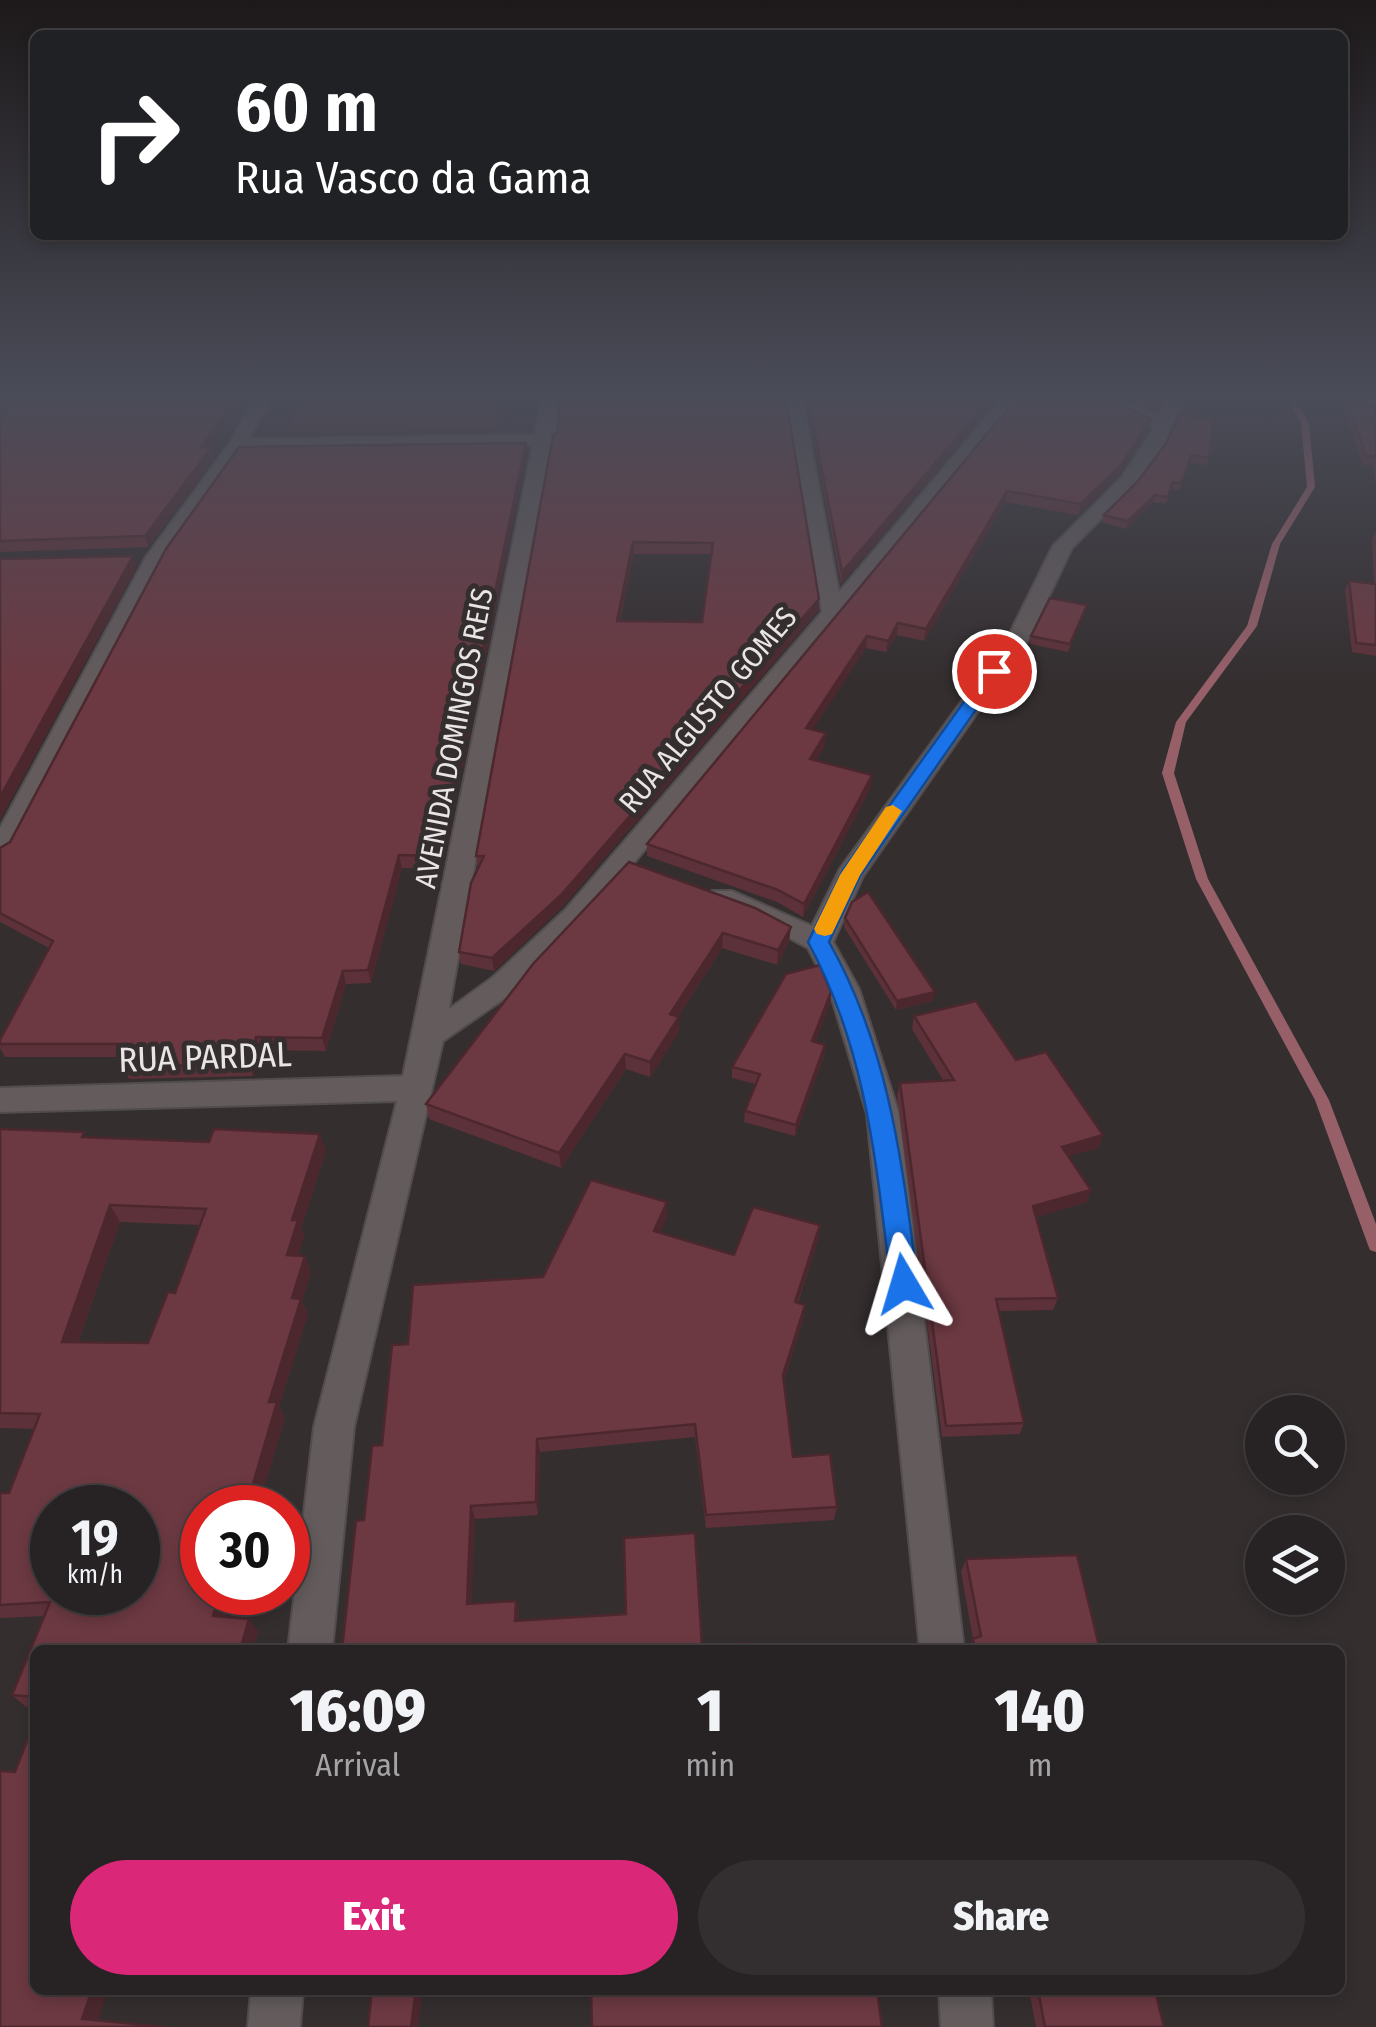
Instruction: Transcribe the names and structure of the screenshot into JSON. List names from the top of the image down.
{
  "streets": {
    "street": ["RUA ALGUSTO GOMES", "AVENIDA DOMINGOS REIS", "RUA PARDAL"]
  },
  "crossings": [
    ["RUA ALGUSTO GOMES", "AVENIDA DOMINGOS REIS"],
    ["AVENIDA DOMINGOS REIS", "RUA PARDAL"]
  ],
  "page": {
    "turn": ["60 m", "Rua Vasco da Gama"],
    "speed": "19 km/h",
    "limit": "30",
    "eta": [
      "16:09",
      "Arrival",
      "1",
      "min",
      "140",
      "m"
    ],
    "buttons": ["Exit", "Share"]
  }
}
